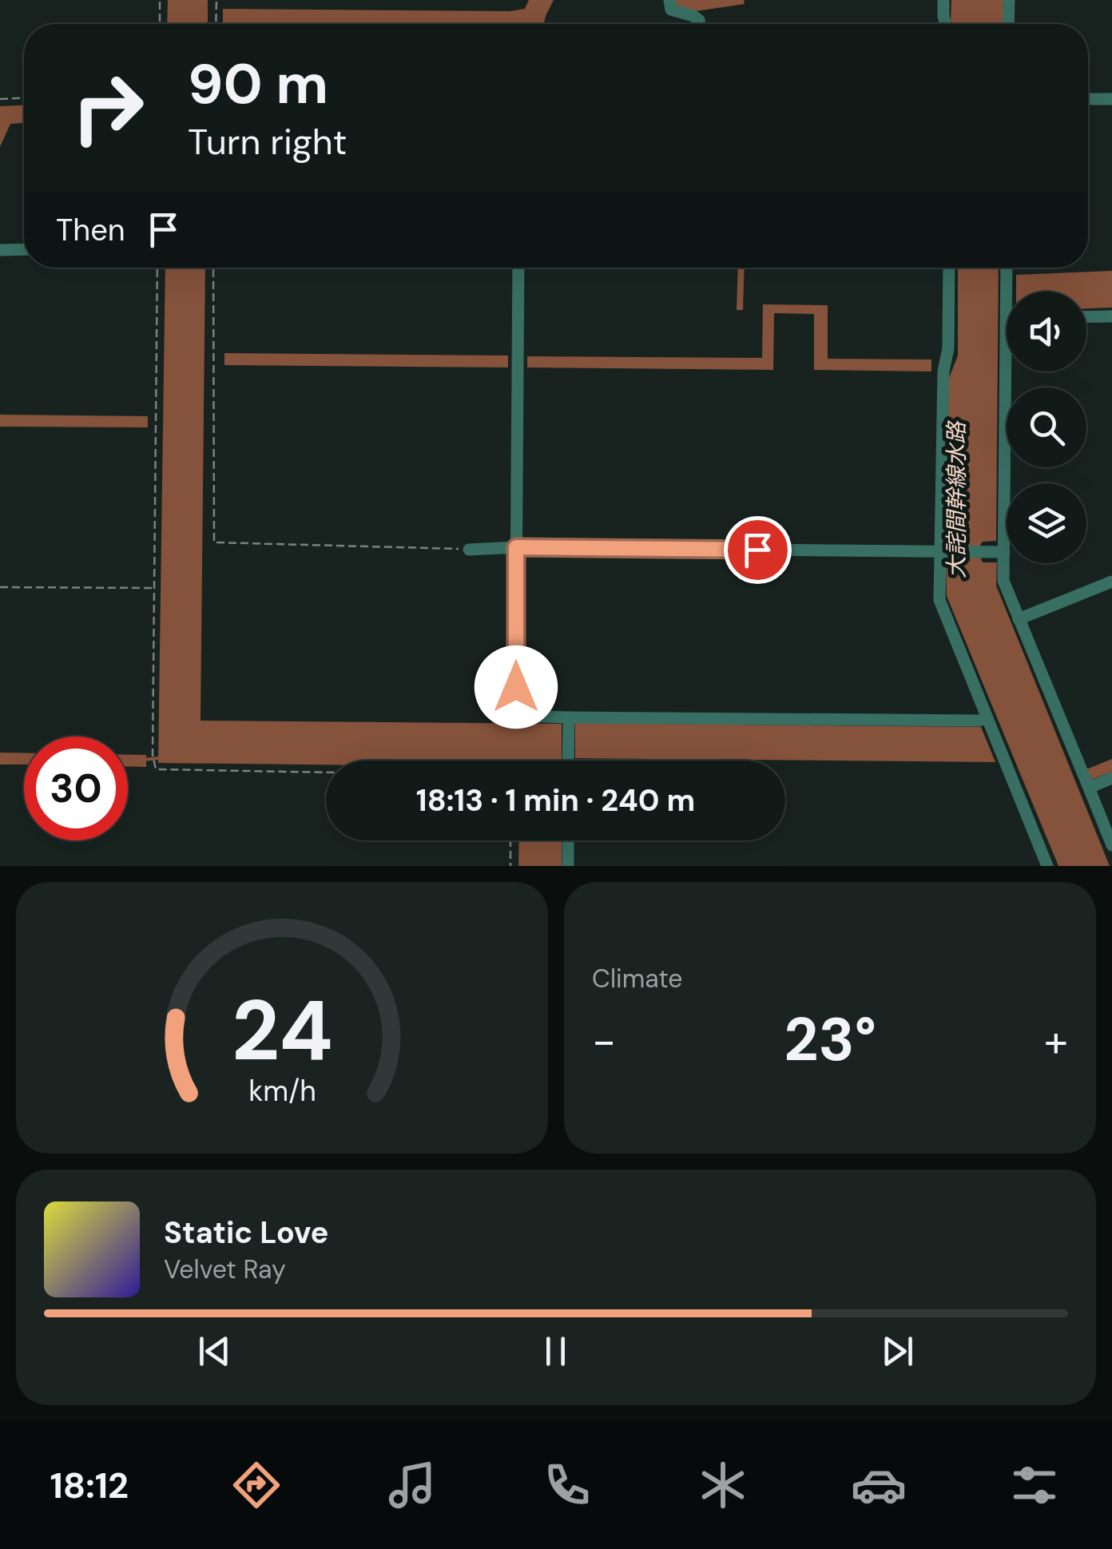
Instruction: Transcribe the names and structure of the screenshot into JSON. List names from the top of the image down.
{
  "water": ["大詫間幹線水路"],
  "page": {
    "turn": ["90 m", "Turn right"],
    "then": "Then",
    "limit": "30",
    "trip": "18:13 · 1 min · 240 m",
    "tile": "Climate",
    "heat": ["−", "23°", "+"],
    "song": ["Static Love", "Velvet Ray"],
    "tabs": "18:12",
    "gauge": ["24", "km/h"]
  }
}
